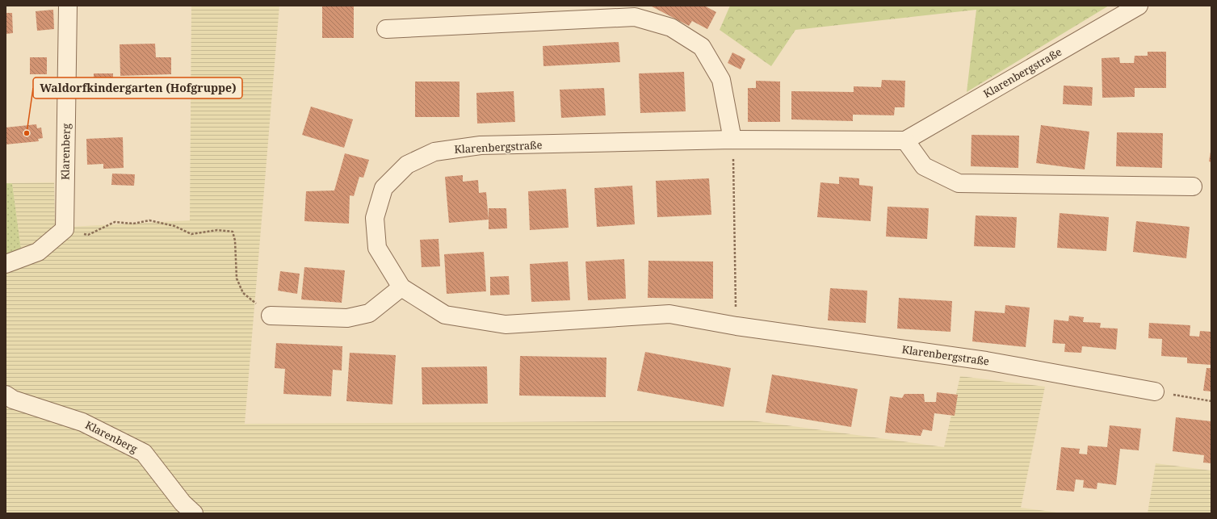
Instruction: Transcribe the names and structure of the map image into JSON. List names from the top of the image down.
{
  "streets": {
    "street": ["Klarenbergstraße", "Klarenberg"]
  },
  "places": ["Waldorfkindergarten (Hofgruppe)"]
}
